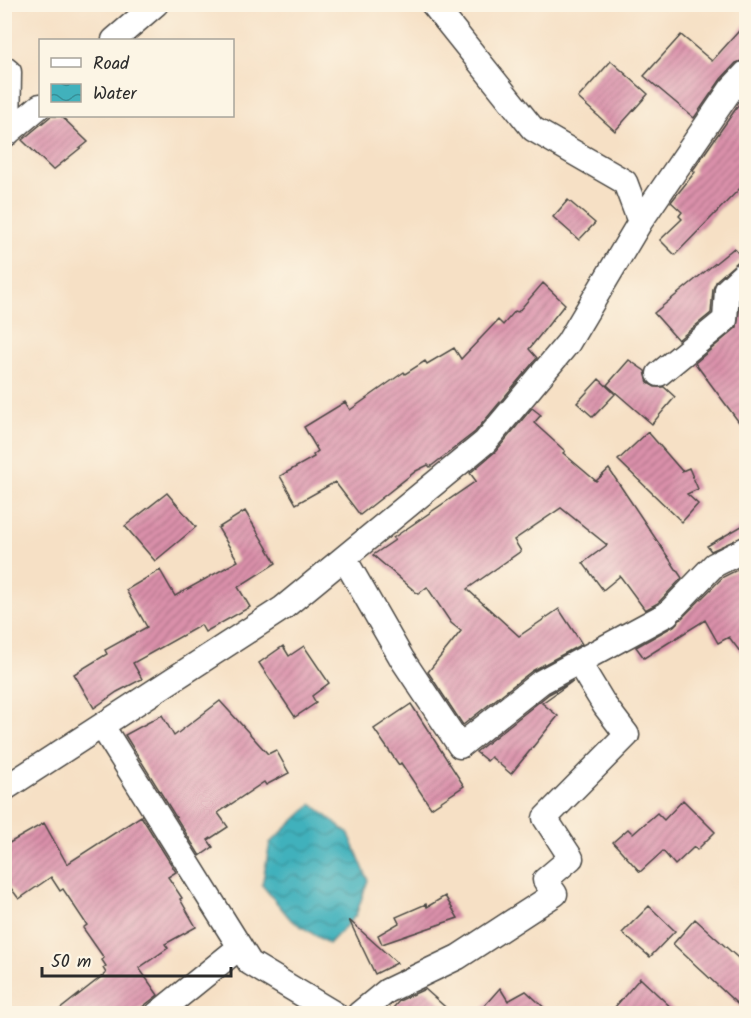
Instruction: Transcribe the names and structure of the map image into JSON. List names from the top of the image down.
{
  "legend": ["Road", "Water"],
  "scale_bar": "50 m"
}
